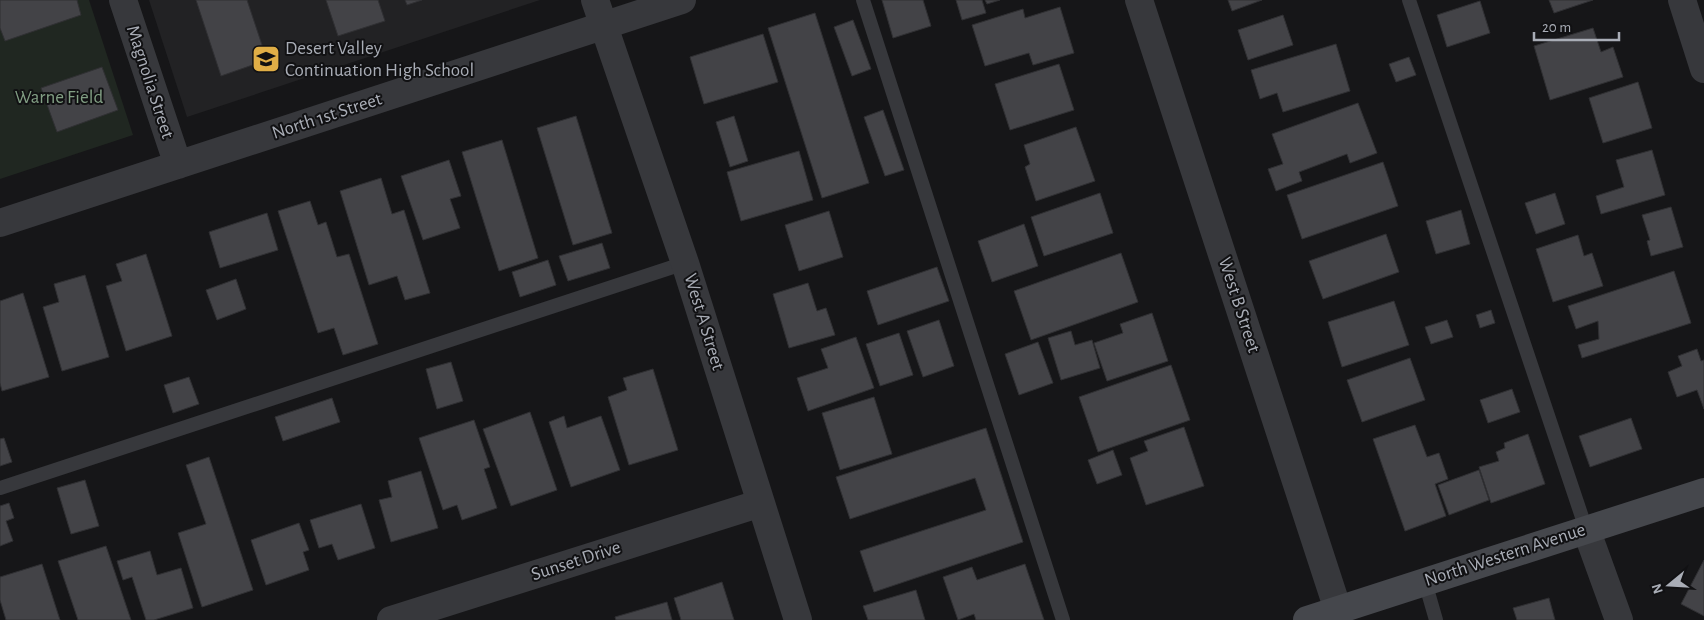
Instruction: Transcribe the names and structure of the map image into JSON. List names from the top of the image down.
{
  "streets": {
    "main road": ["North Western Avenue"],
    "street": [
      "Magnolia Street",
      "North 1st Street",
      "West B Street",
      "West A Street",
      "Sunset Drive"
    ]
  },
  "crossings": [
    ["Magnolia Street", "North 1st Street"],
    ["North 1st Street", "West A Street"],
    ["West B Street", "North Western Avenue"],
    ["West A Street", "Sunset Drive"]
  ],
  "parks": ["Warne Field"],
  "places": {
    "school or university": ["Desert Valley Continuation High School"]
  },
  "scale_bar": "20 m",
  "north": "left"
}
